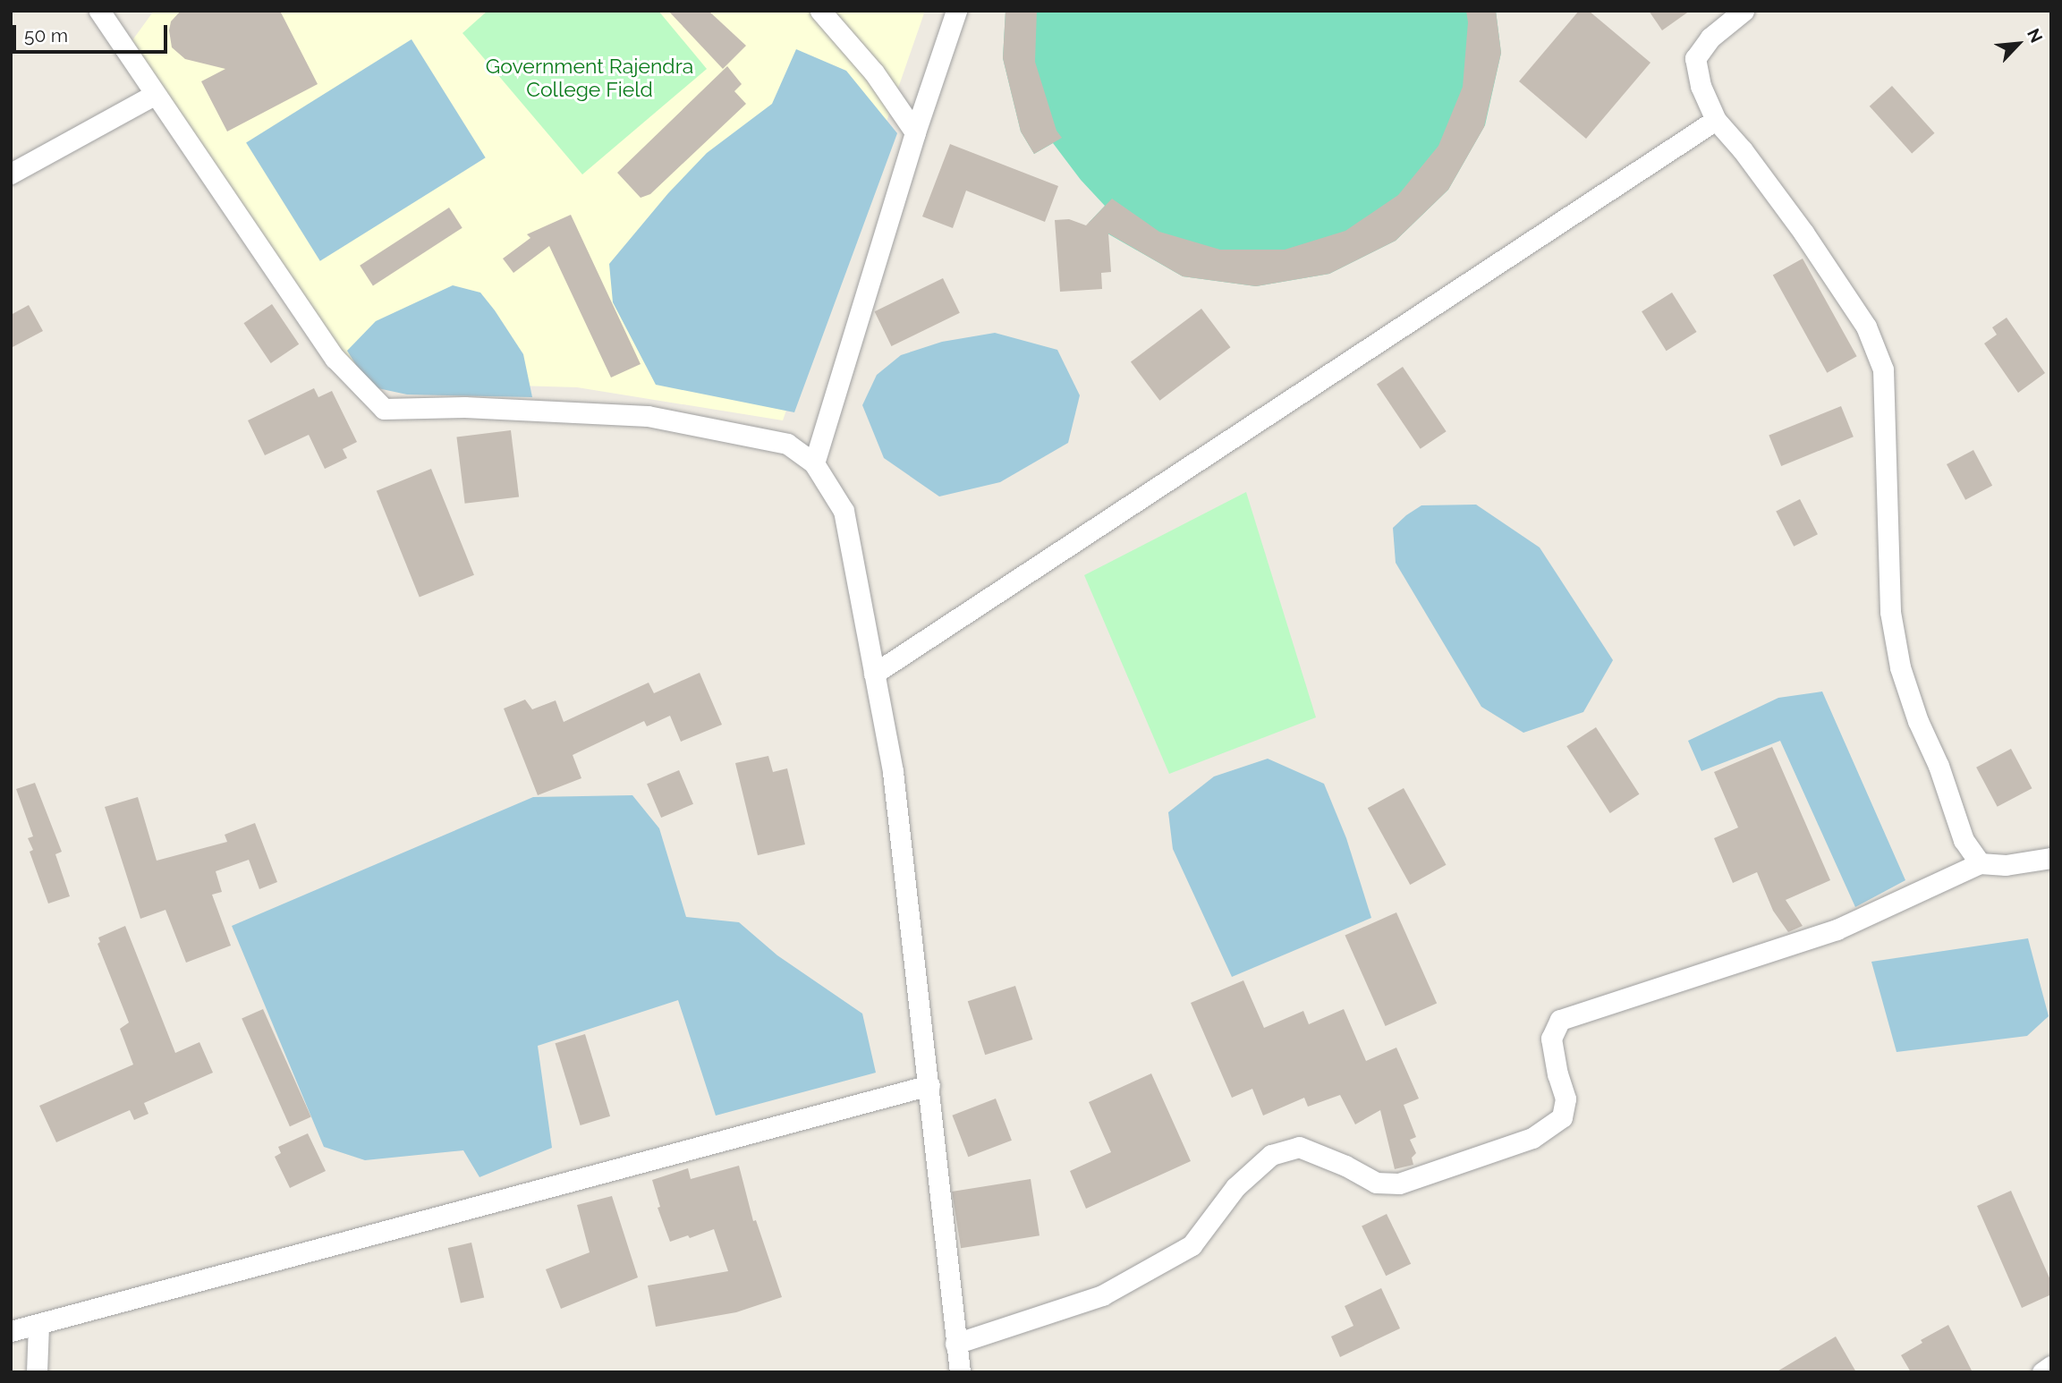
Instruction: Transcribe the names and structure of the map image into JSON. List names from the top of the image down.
{
  "parks": ["Government Rajendra College Field"],
  "scale_bar": "50 m",
  "north": "top right"
}
